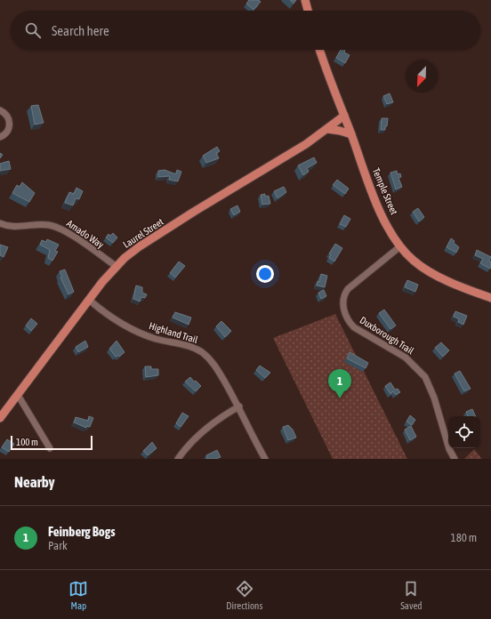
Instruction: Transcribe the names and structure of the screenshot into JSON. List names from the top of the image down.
{
  "streets": {
    "main road": ["Temple Street", "Laurel Street"],
    "street": ["Amado Way", "Highland Trail", "Duxborough Trail"]
  },
  "crossings": [
    ["Temple Street", "Laurel Street"],
    ["Temple Street", "Duxborough Trail"],
    ["Laurel Street", "Amado Way"],
    ["Laurel Street", "Highland Trail"]
  ],
  "scale_bar": "100 m",
  "north": "bottom left",
  "page": {
    "search": "Search here",
    "pins": "1",
    "scale": "100 m",
    "heading": "Nearby",
    "list": [
      {
        "mark": "1",
        "name": "Feinberg Bogs",
        "note": "Park",
        "value": "180 m"
      }
    ],
    "nav": ["Map", "Directions", "Saved"]
  }
}
